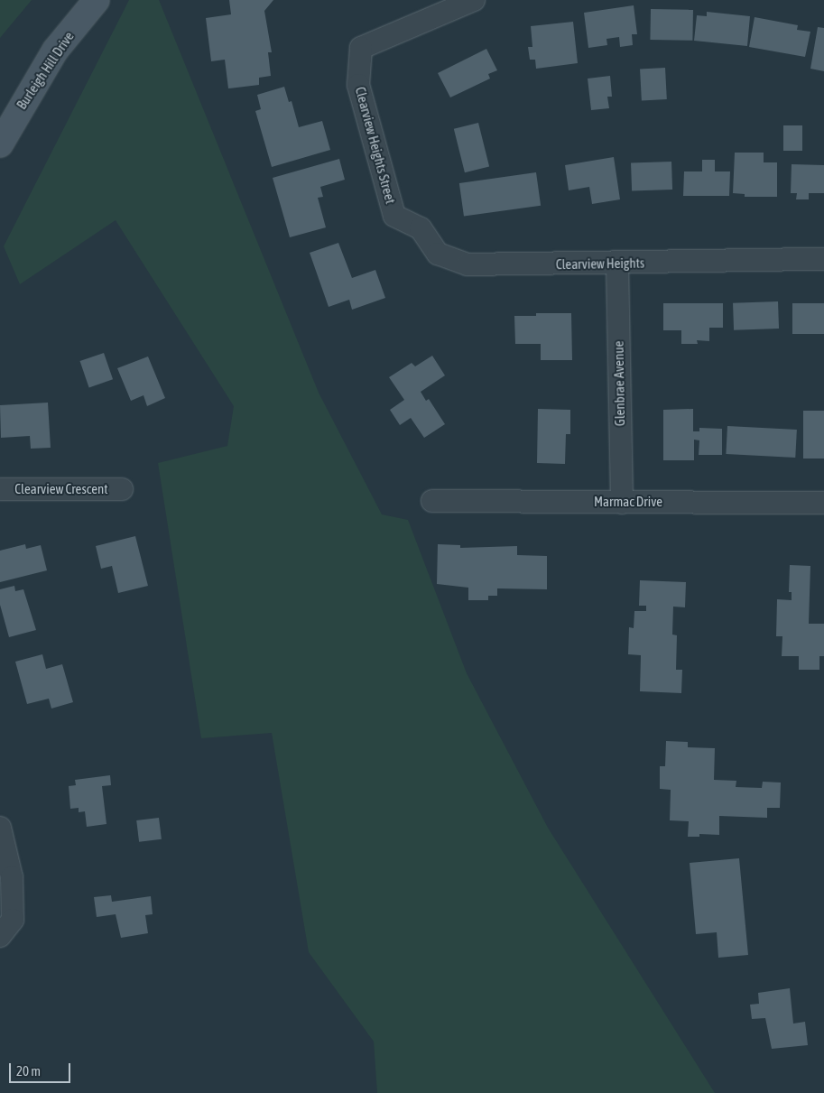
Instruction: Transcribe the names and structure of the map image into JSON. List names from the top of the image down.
{
  "streets": {
    "main road": ["Burleigh Hill Drive"],
    "street": [
      "Clearview Heights Street",
      "Clearview Heights",
      "Glenbrae Avenue",
      "Clearview Crescent",
      "Marmac Drive"
    ]
  },
  "crossings": [
    ["Clearview Heights Street", "Clearview Heights"],
    ["Clearview Heights", "Glenbrae Avenue"],
    ["Glenbrae Avenue", "Marmac Drive"]
  ],
  "scale_bar": "20 m"
}
